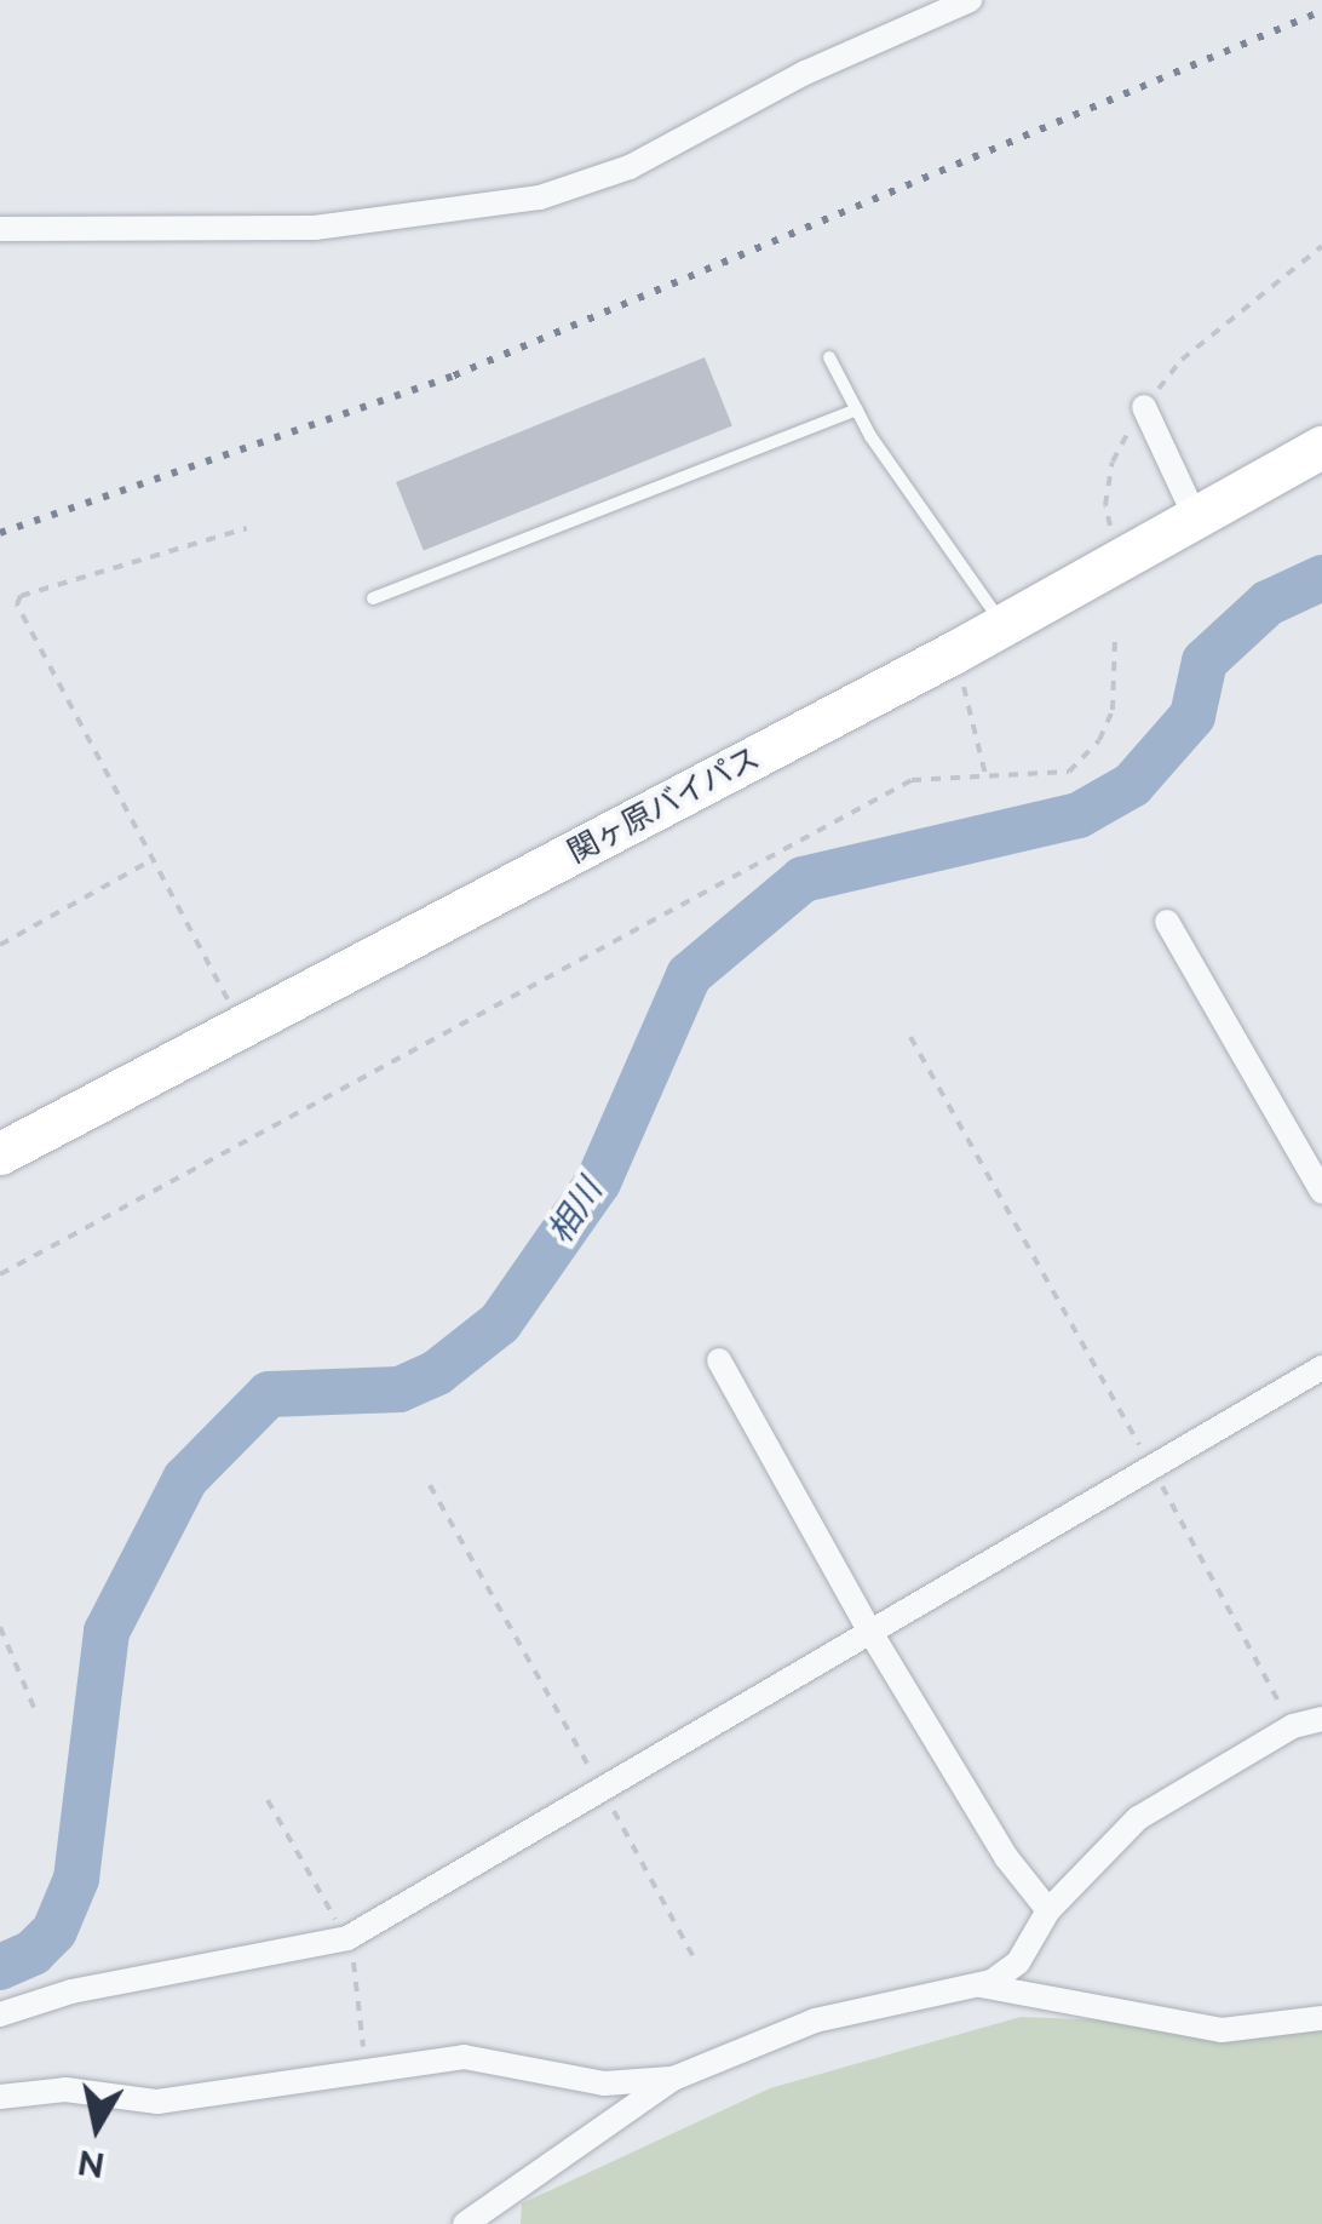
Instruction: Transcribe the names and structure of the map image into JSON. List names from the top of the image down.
{
  "streets": {
    "highway": ["関ヶ原バイパス"]
  },
  "water": ["相川"],
  "north": "bottom"
}
